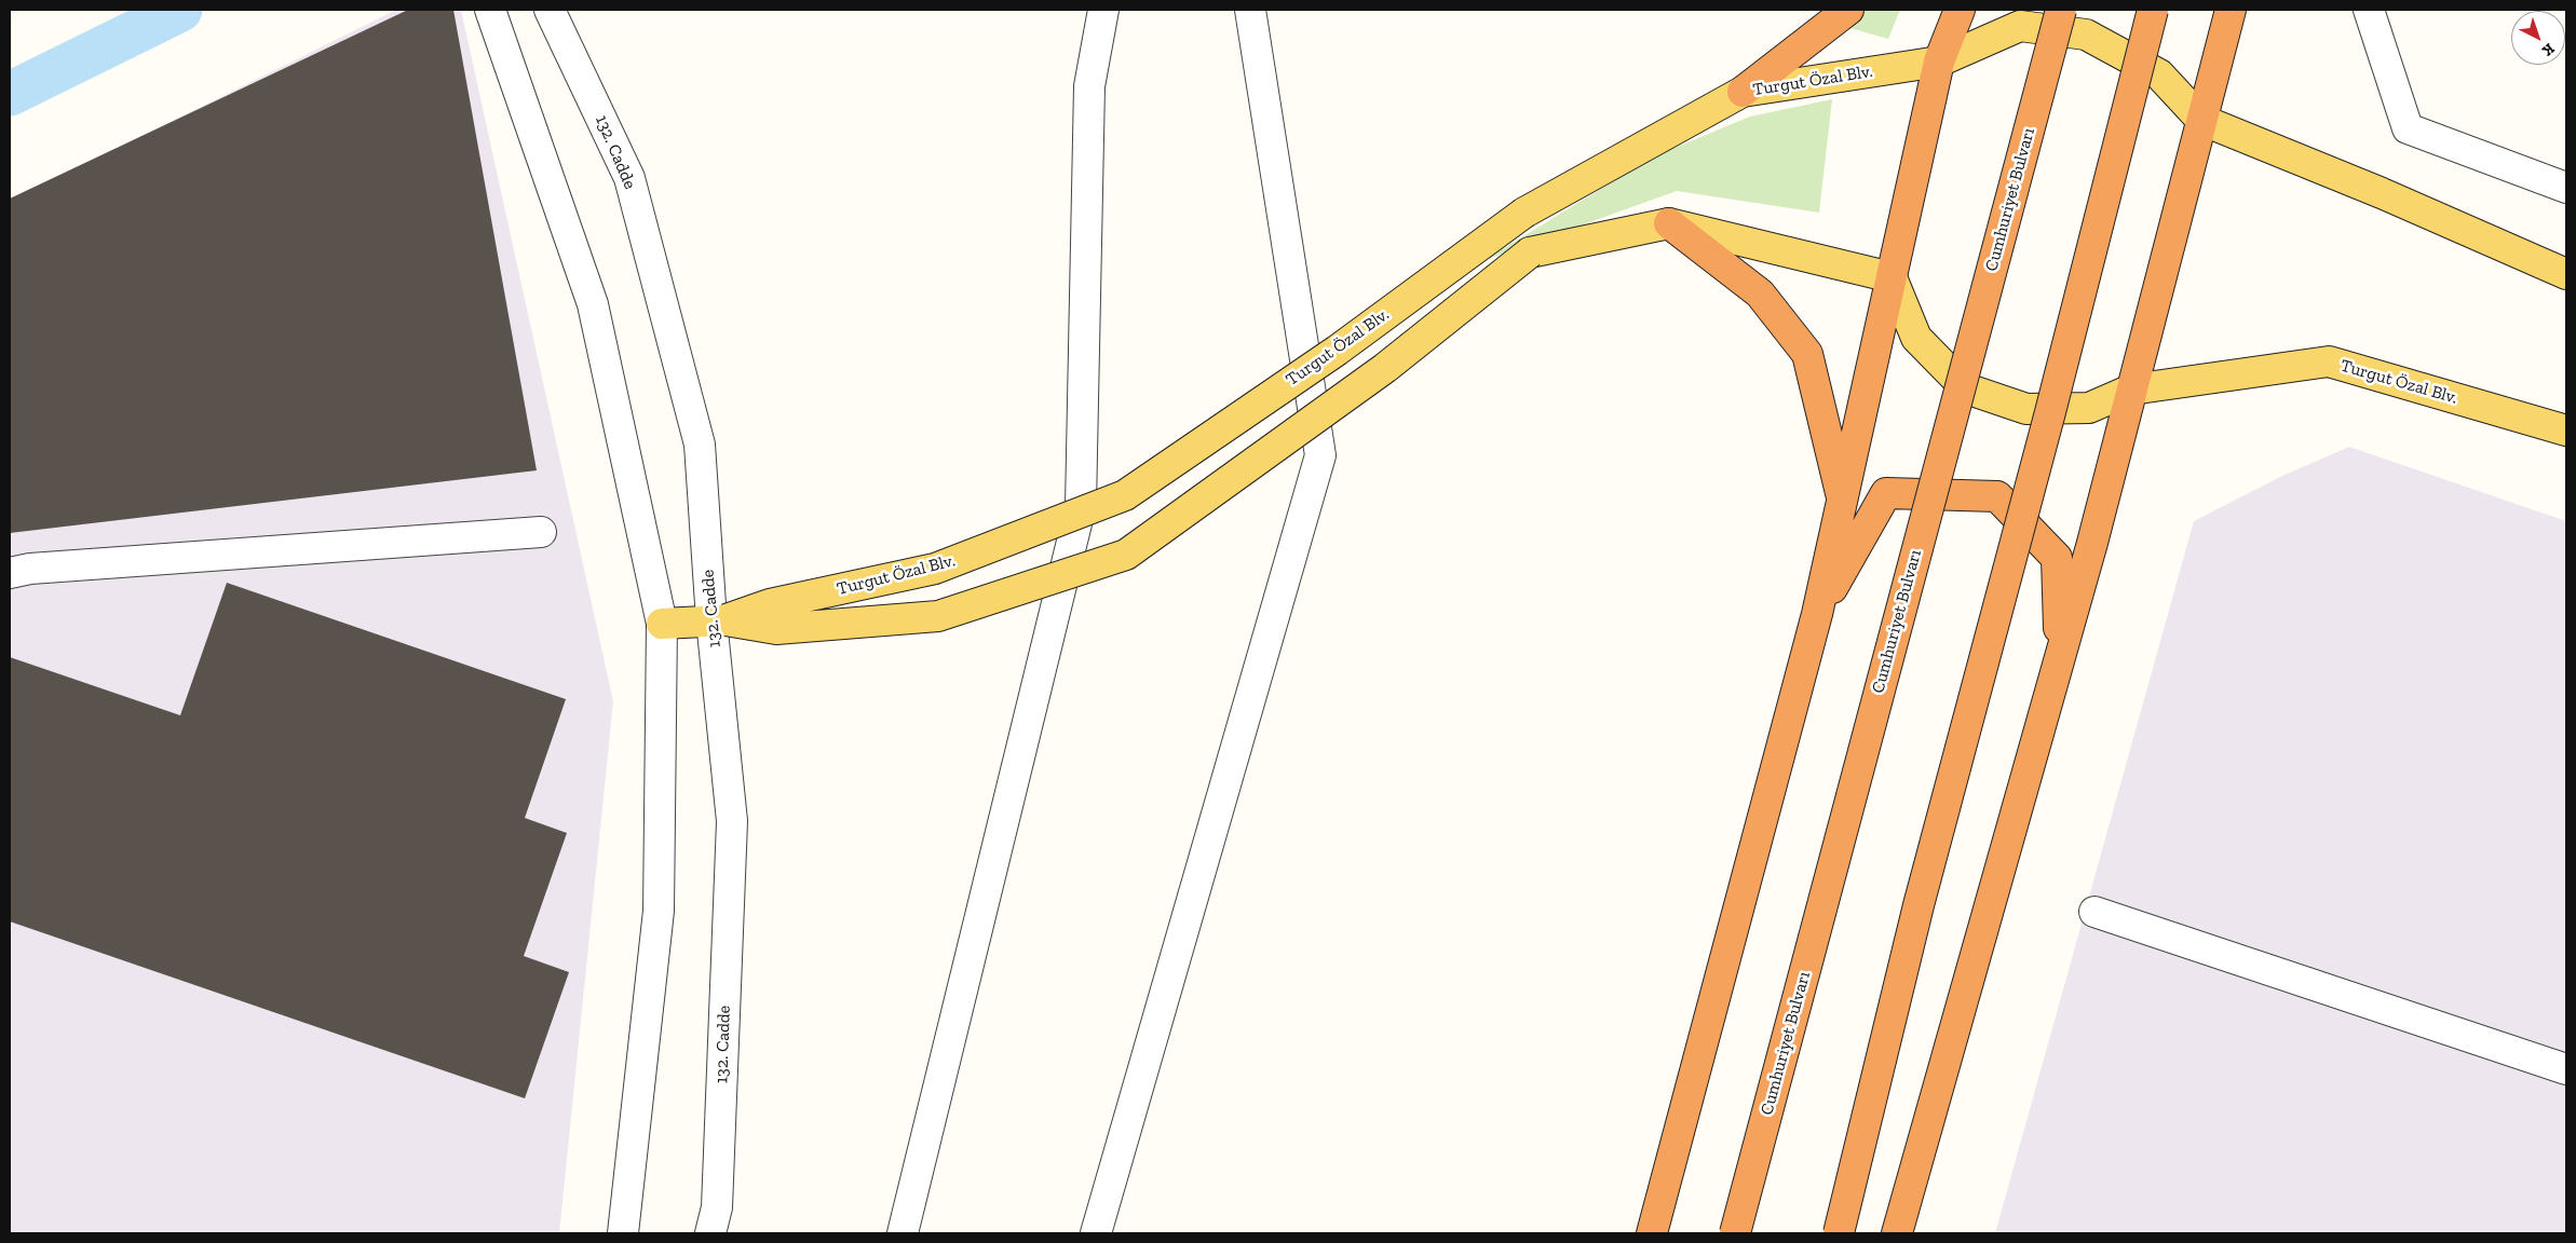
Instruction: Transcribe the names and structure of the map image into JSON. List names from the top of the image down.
{
  "streets": {
    "highway": ["Cumhuriyet Bulvarı"],
    "main road": ["Turgut Özal Blv."],
    "street": ["132. Cadde"]
  },
  "crossings": [
    ["Turgut Özal Blv.", "132. Cadde"]
  ],
  "north": "bottom right"
}
